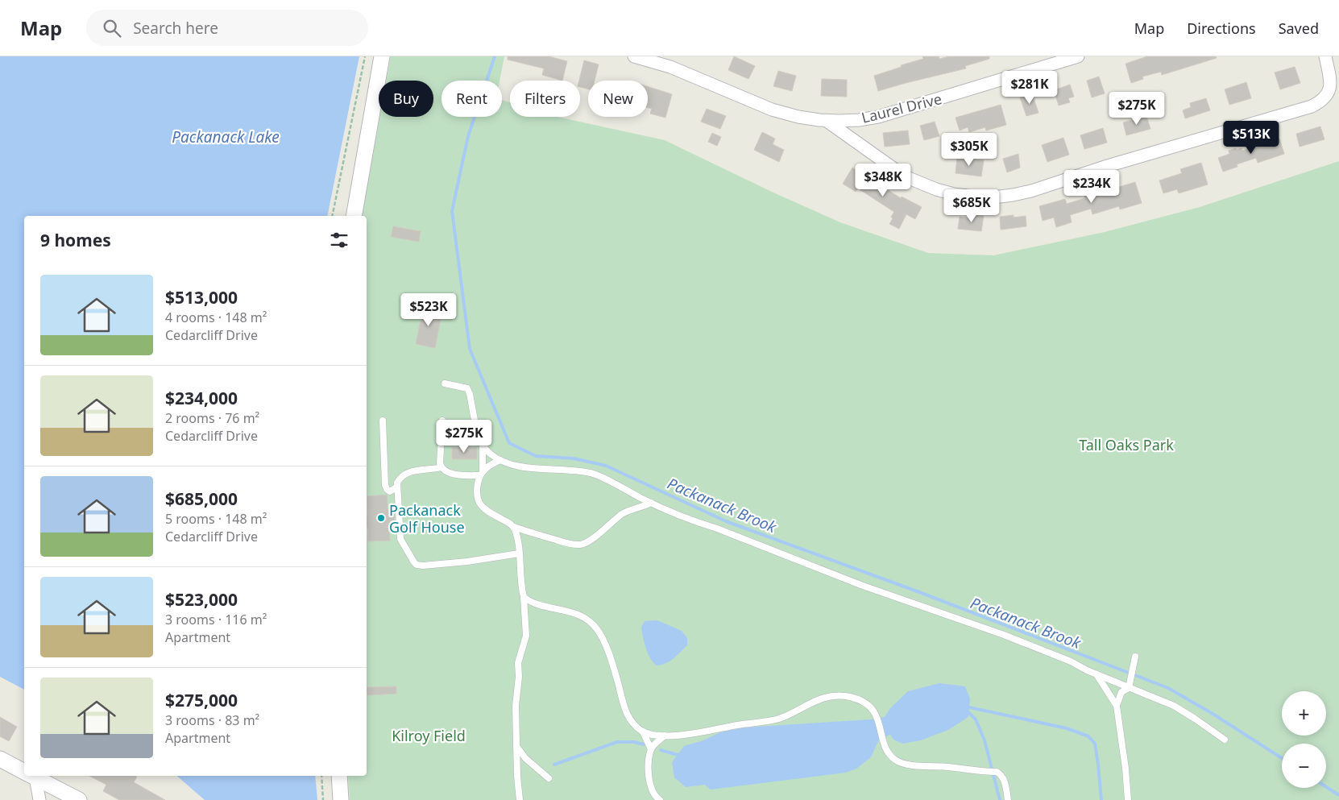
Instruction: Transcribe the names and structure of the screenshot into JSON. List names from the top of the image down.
{
  "streets": {
    "street": ["Laurel Drive"]
  },
  "water": ["Packanack Lake", "Packanack Brook"],
  "parks": ["Tall Oaks Park", "Kilroy Field"],
  "places": ["Packanack Golf House"],
  "page": {
    "header": "Map",
    "search": "Search here",
    "nav": ["Map", "Directions", "Saved"],
    "price": [
      "$281K",
      "$275K",
      "$513K",
      "$305K",
      "$348K",
      "$234K",
      "$685K",
      "$523K",
      "$275K"
    ],
    "chip": [
      "Buy",
      "Rent",
      "Filters",
      "New"
    ],
    "heading": "9 homes",
    "list": [
      {
        "name": "$513,000",
        "note": "4 rooms · 148 m² · Cedarcliff Drive"
      },
      {
        "name": "$234,000",
        "note": "2 rooms · 76 m² · Cedarcliff Drive"
      },
      {
        "name": "$685,000",
        "note": "5 rooms · 148 m² · Cedarcliff Drive"
      },
      {
        "name": "$523,000",
        "note": "3 rooms · 116 m² · Apartment"
      },
      {
        "name": "$275,000",
        "note": "3 rooms · 83 m² · Apartment"
      }
    ],
    "map_buttons": ["+", "−"]
  }
}
